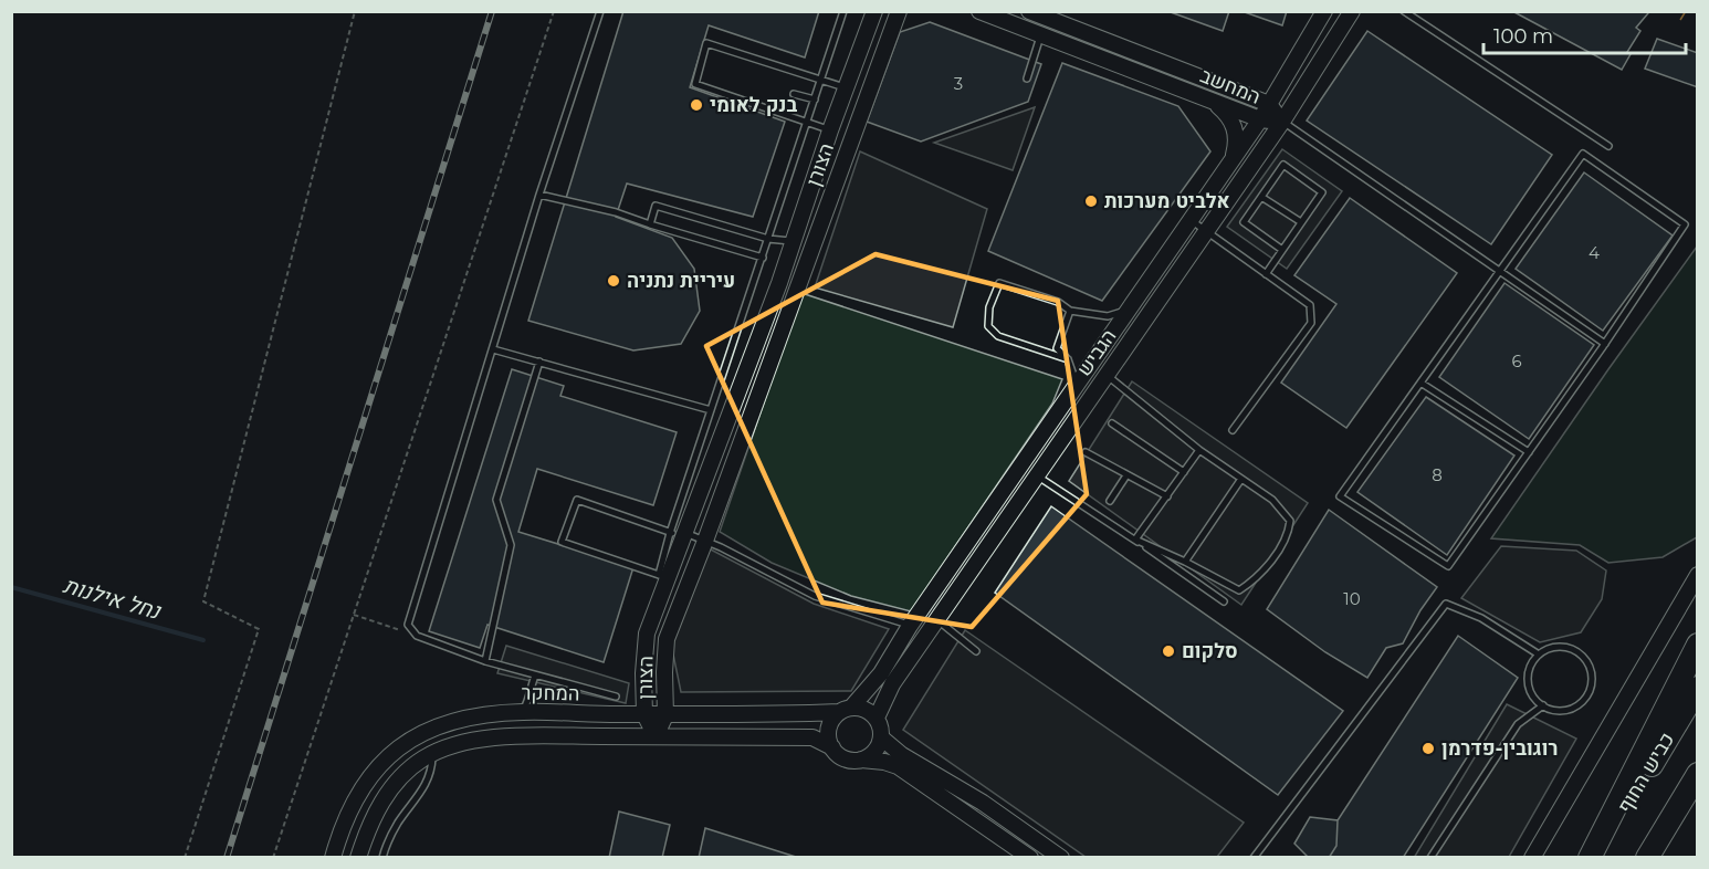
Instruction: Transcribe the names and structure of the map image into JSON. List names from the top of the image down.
{
  "streets": {
    "highway": ["כביש החוף"],
    "street": [
      "המחשב",
      "הצורן",
      "הגביש",
      "המחקר"
    ]
  },
  "crossings": [
    ["המחשב", "הגביש"],
    ["הצורן", "המחקר"],
    ["הגביש", "המחקר"]
  ],
  "water": ["נחל אילנות"],
  "places": [
    "בנק לאומי",
    "אלביט מערכות",
    "עיריית נתניה",
    "סלקום",
    "רוגובין-פדרמן"
  ],
  "house_numbers": [
    "3",
    "4",
    "6",
    "8",
    "10"
  ],
  "scale_bar": "100 m"
}
